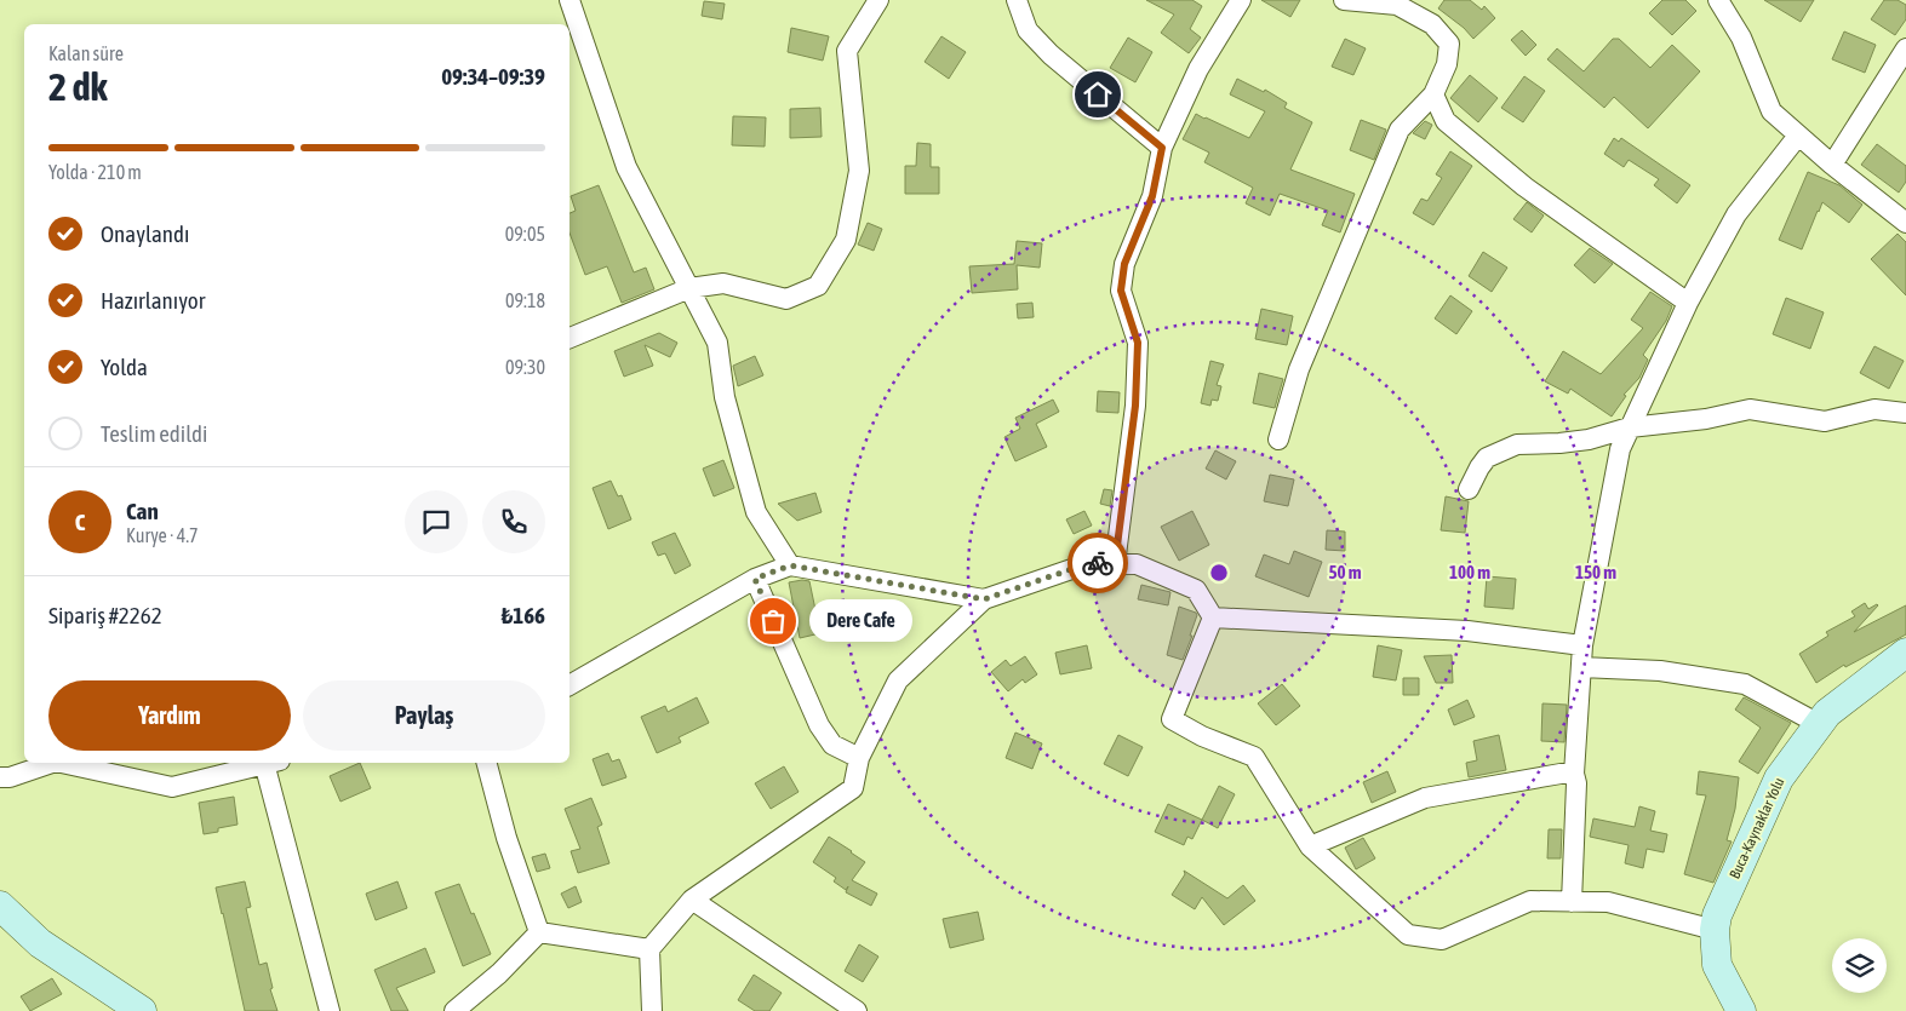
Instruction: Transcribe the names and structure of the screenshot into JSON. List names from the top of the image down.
{
  "streets": {
    "street": ["Buca-Kaynaklar Yolu"]
  },
  "places": ["Dere Cafe"],
  "page": {
    "heading": ["2 dk", "Kalan süre", "09:34–09:39"],
    "panel": [
      "Can",
      "Kurye · 4.7",
      "Sipariş #2262",
      "₺166"
    ],
    "bar": "Yolda · 210 m",
    "list": [
      ["Onaylandı", "09:05"],
      ["Hazırlanıyor", "09:18"],
      ["Yolda", "09:30"],
      "Teslim edildi"
    ],
    "round": "C",
    "bubble": "Dere Cafe",
    "buttons": ["Yardım", "Paylaş"]
  },
  "rings": ["50 m", "100 m", "150 m"]
}
